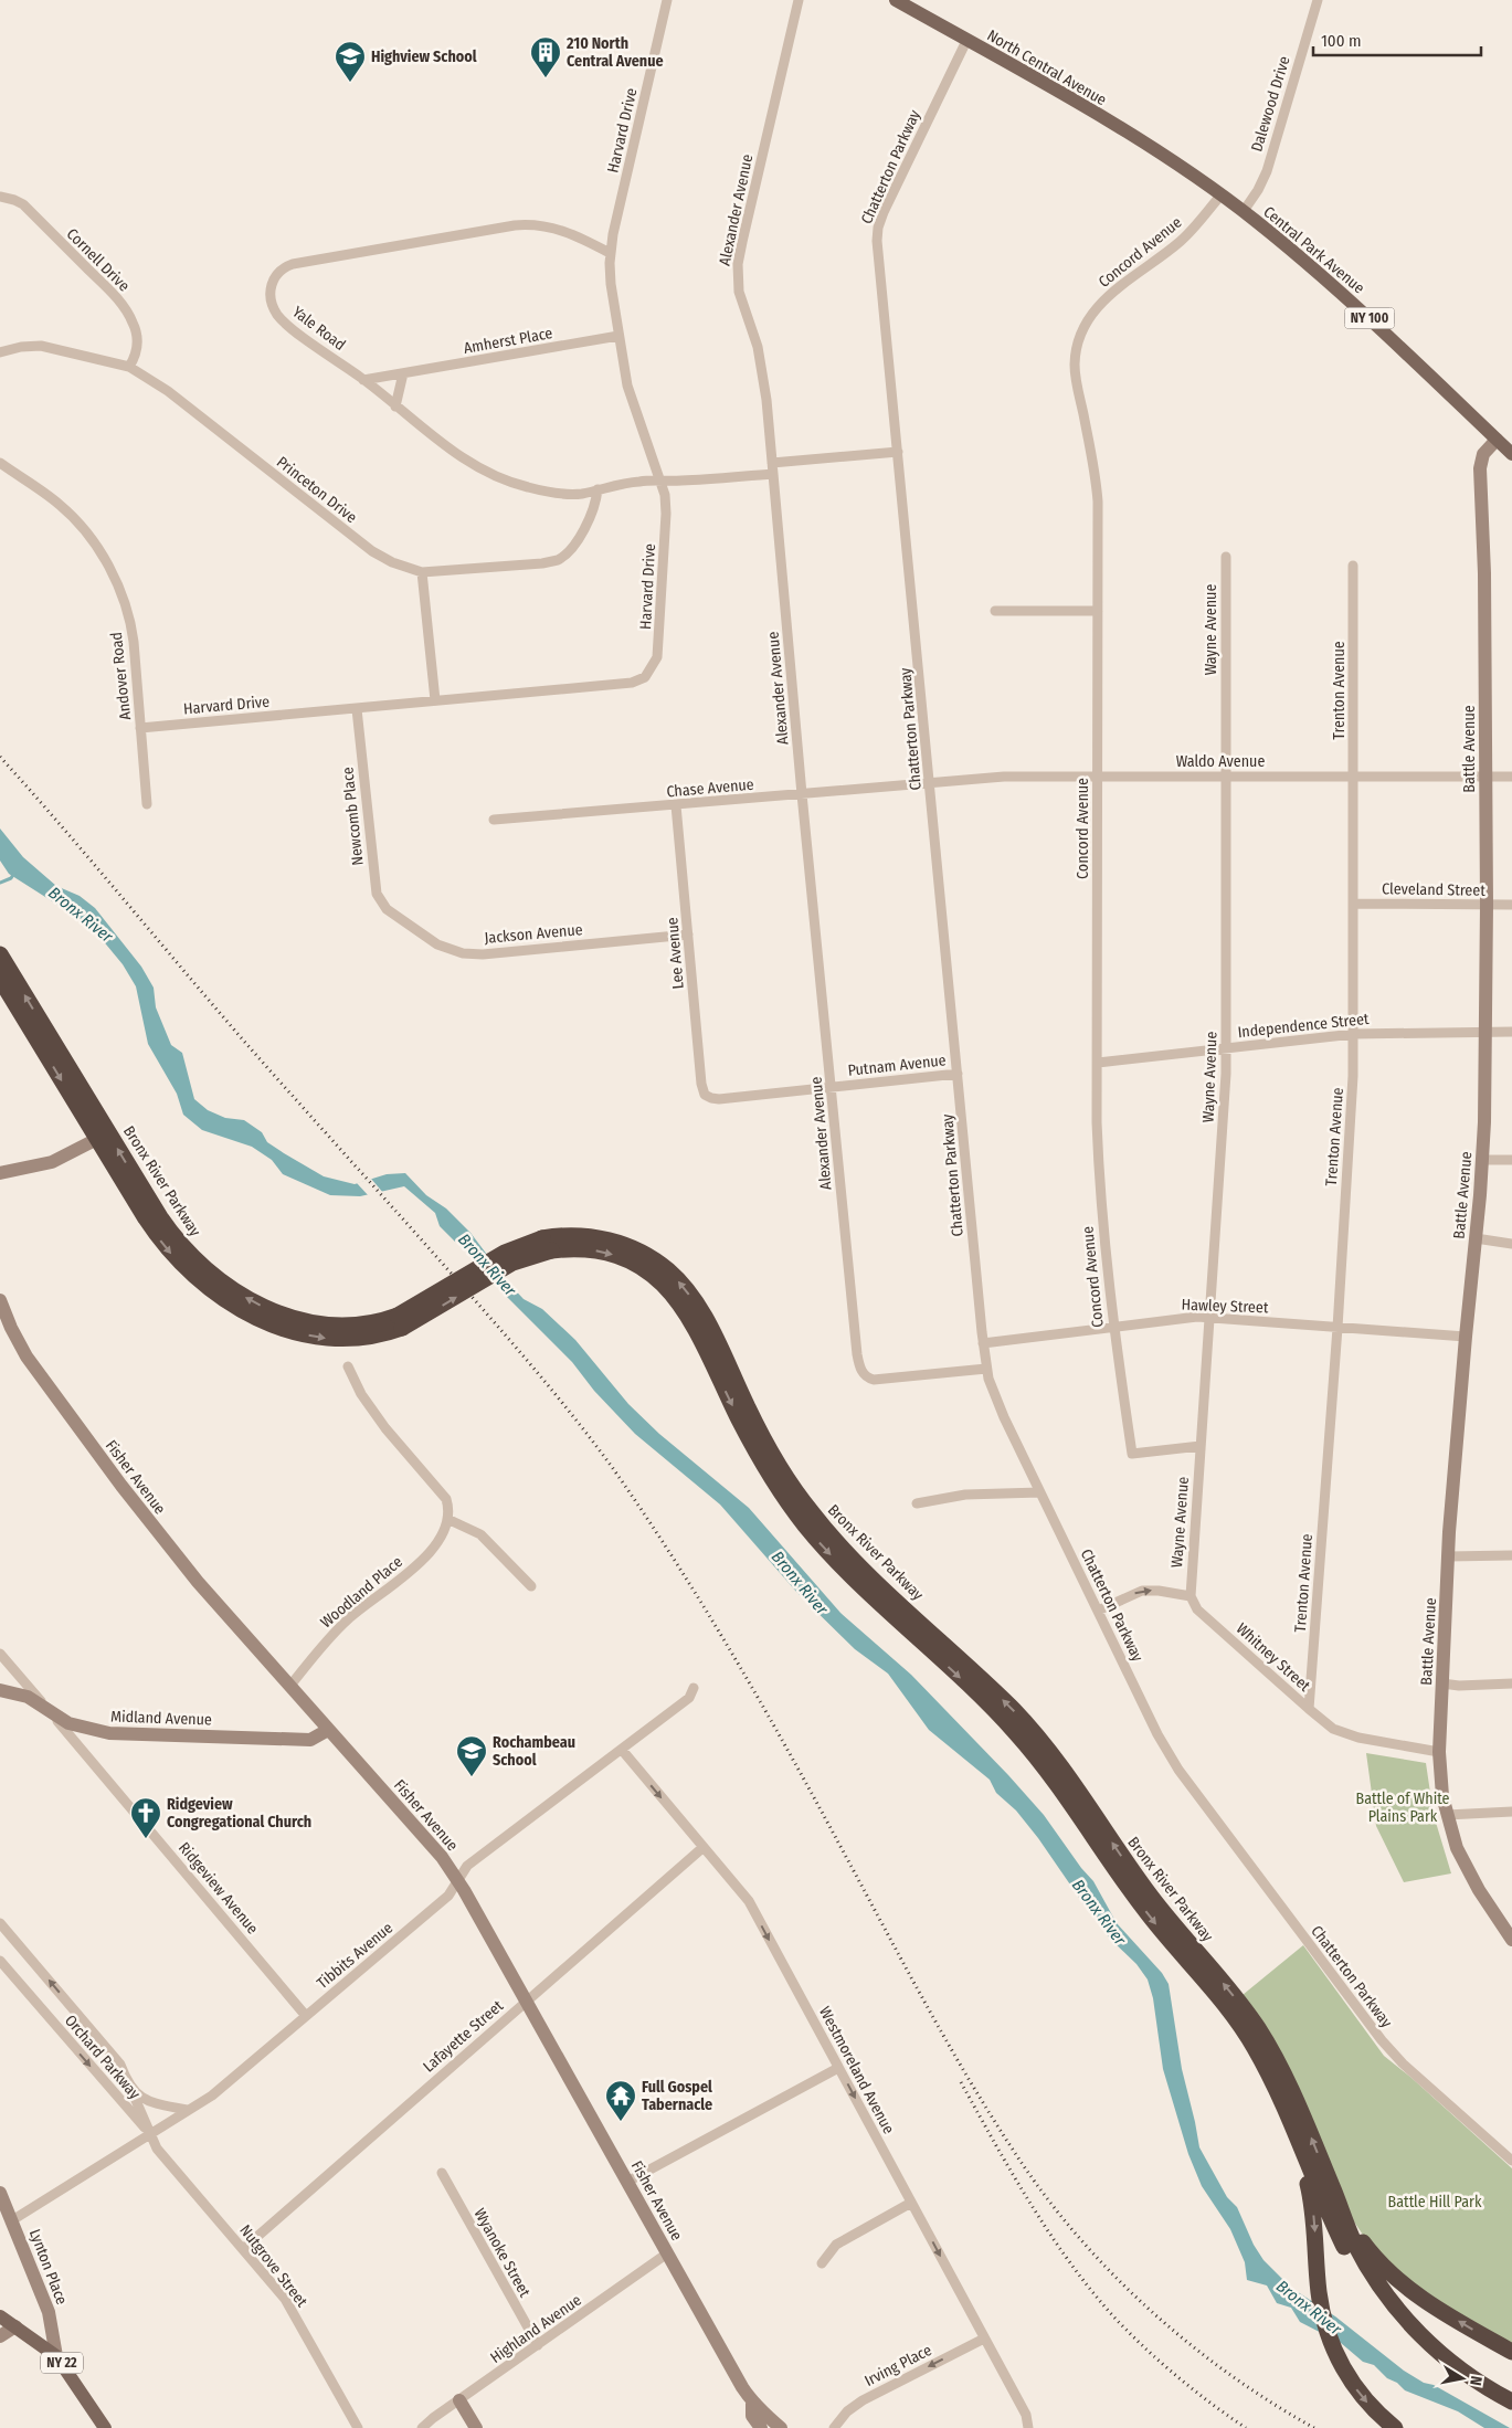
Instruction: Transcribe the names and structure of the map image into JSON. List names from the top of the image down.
{
  "streets": {
    "highway": ["Bronx River Parkway"],
    "main road": [
      "North Central Avenue",
      "Central Park Avenue",
      "NY 100",
      "NY 22"
    ],
    "street": [
      "Dalewood Drive",
      "Harvard Drive",
      "Chatterton Parkway",
      "Alexander Avenue",
      "Concord Avenue",
      "Cornell Drive",
      "Yale Road",
      "Amherst Place",
      "Princeton Drive",
      "Wayne Avenue",
      "Andover Road",
      "Trenton Avenue",
      "Battle Avenue",
      "Waldo Avenue",
      "Chase Avenue",
      "Newcomb Place",
      "Cleveland Street",
      "Jackson Avenue",
      "Lee Avenue",
      "Independence Street",
      "Putnam Avenue",
      "Hawley Street",
      "Fisher Avenue",
      "Woodland Place",
      "Whitney Street",
      "Midland Avenue",
      "Ridgeview Avenue",
      "Tibbits Avenue",
      "Lafayette Street",
      "Orchard Parkway",
      "Westmoreland Avenue",
      "Wyanoke Street",
      "Nutgrove Street",
      "Lynton Place",
      "Highland Avenue",
      "Irving Place"
    ]
  },
  "crossings": [
    ["North Central Avenue", "Chatterton Parkway"],
    ["North Central Avenue", "Central Park Avenue"],
    ["Dalewood Drive", "Central Park Avenue"],
    ["Harvard Drive", "Yale Road"],
    ["Harvard Drive", "Amherst Place"],
    ["Harvard Drive", "Andover Road"],
    ["Harvard Drive", "Newcomb Place"],
    ["Chatterton Parkway", "Alexander Avenue"],
    ["Chatterton Parkway", "Yale Road"],
    ["Chatterton Parkway", "Waldo Avenue"],
    ["Chatterton Parkway", "Chase Avenue"],
    ["Chatterton Parkway", "Putnam Avenue"],
    ["Chatterton Parkway", "Hawley Street"],
    ["Alexander Avenue", "Yale Road"],
    ["Alexander Avenue", "Chase Avenue"],
    ["Alexander Avenue", "Putnam Avenue"],
    ["Central Park Avenue", "Concord Avenue"],
    ["Central Park Avenue", "NY 100"],
    ["Central Park Avenue", "Battle Avenue"],
    ["Concord Avenue", "Wayne Avenue"],
    ["Concord Avenue", "Waldo Avenue"],
    ["Concord Avenue", "Independence Street"],
    ["Concord Avenue", "Hawley Street"],
    ["Cornell Drive", "Princeton Drive"],
    ["NY 100", "Battle Avenue"],
    ["Yale Road", "Amherst Place"],
    ["Yale Road", "Princeton Drive"],
    ["Wayne Avenue", "Waldo Avenue"],
    ["Wayne Avenue", "Independence Street"],
    ["Wayne Avenue", "Hawley Street"],
    ["Wayne Avenue", "Whitney Street"],
    ["Trenton Avenue", "Waldo Avenue"],
    ["Trenton Avenue", "Cleveland Street"],
    ["Trenton Avenue", "Independence Street"],
    ["Trenton Avenue", "Hawley Street"],
    ["Trenton Avenue", "Whitney Street"],
    ["Battle Avenue", "Waldo Avenue"],
    ["Battle Avenue", "Cleveland Street"],
    ["Battle Avenue", "Independence Street"],
    ["Battle Avenue", "Hawley Street"],
    ["Battle Avenue", "Whitney Street"],
    ["Waldo Avenue", "Chase Avenue"],
    ["Chase Avenue", "Lee Avenue"],
    ["Newcomb Place", "Jackson Avenue"],
    ["Jackson Avenue", "Lee Avenue"],
    ["Lee Avenue", "Putnam Avenue"],
    ["Fisher Avenue", "Woodland Place"],
    ["Fisher Avenue", "Midland Avenue"],
    ["Fisher Avenue", "Tibbits Avenue"],
    ["Fisher Avenue", "Lafayette Street"],
    ["Fisher Avenue", "Highland Avenue"],
    ["Midland Avenue", "Ridgeview Avenue"],
    ["Ridgeview Avenue", "Tibbits Avenue"],
    ["Tibbits Avenue", "Orchard Parkway"],
    ["Tibbits Avenue", "Westmoreland Avenue"],
    ["Tibbits Avenue", "Nutgrove Street"],
    ["Tibbits Avenue", "Lynton Place"],
    ["Lafayette Street", "Westmoreland Avenue"],
    ["Lafayette Street", "Nutgrove Street"],
    ["Orchard Parkway", "Nutgrove Street"],
    ["Westmoreland Avenue", "Irving Place"],
    ["Wyanoke Street", "Highland Avenue"],
    ["Lynton Place", "NY 22"]
  ],
  "one_way": ["Westmoreland Avenue", "Irving Place"],
  "water": ["Bronx River"],
  "parks": ["Battle of White Plains Park", "Battle Hill Park"],
  "places": {
    "building": ["210 North Central Avenue"],
    "school or university": ["Highview School", "Rochambeau School"],
    "church": ["Ridgeview Congregational Church"],
    "temple": ["Full Gospel Tabernacle"]
  },
  "scale_bar": "100 m",
  "north": "right"
}
